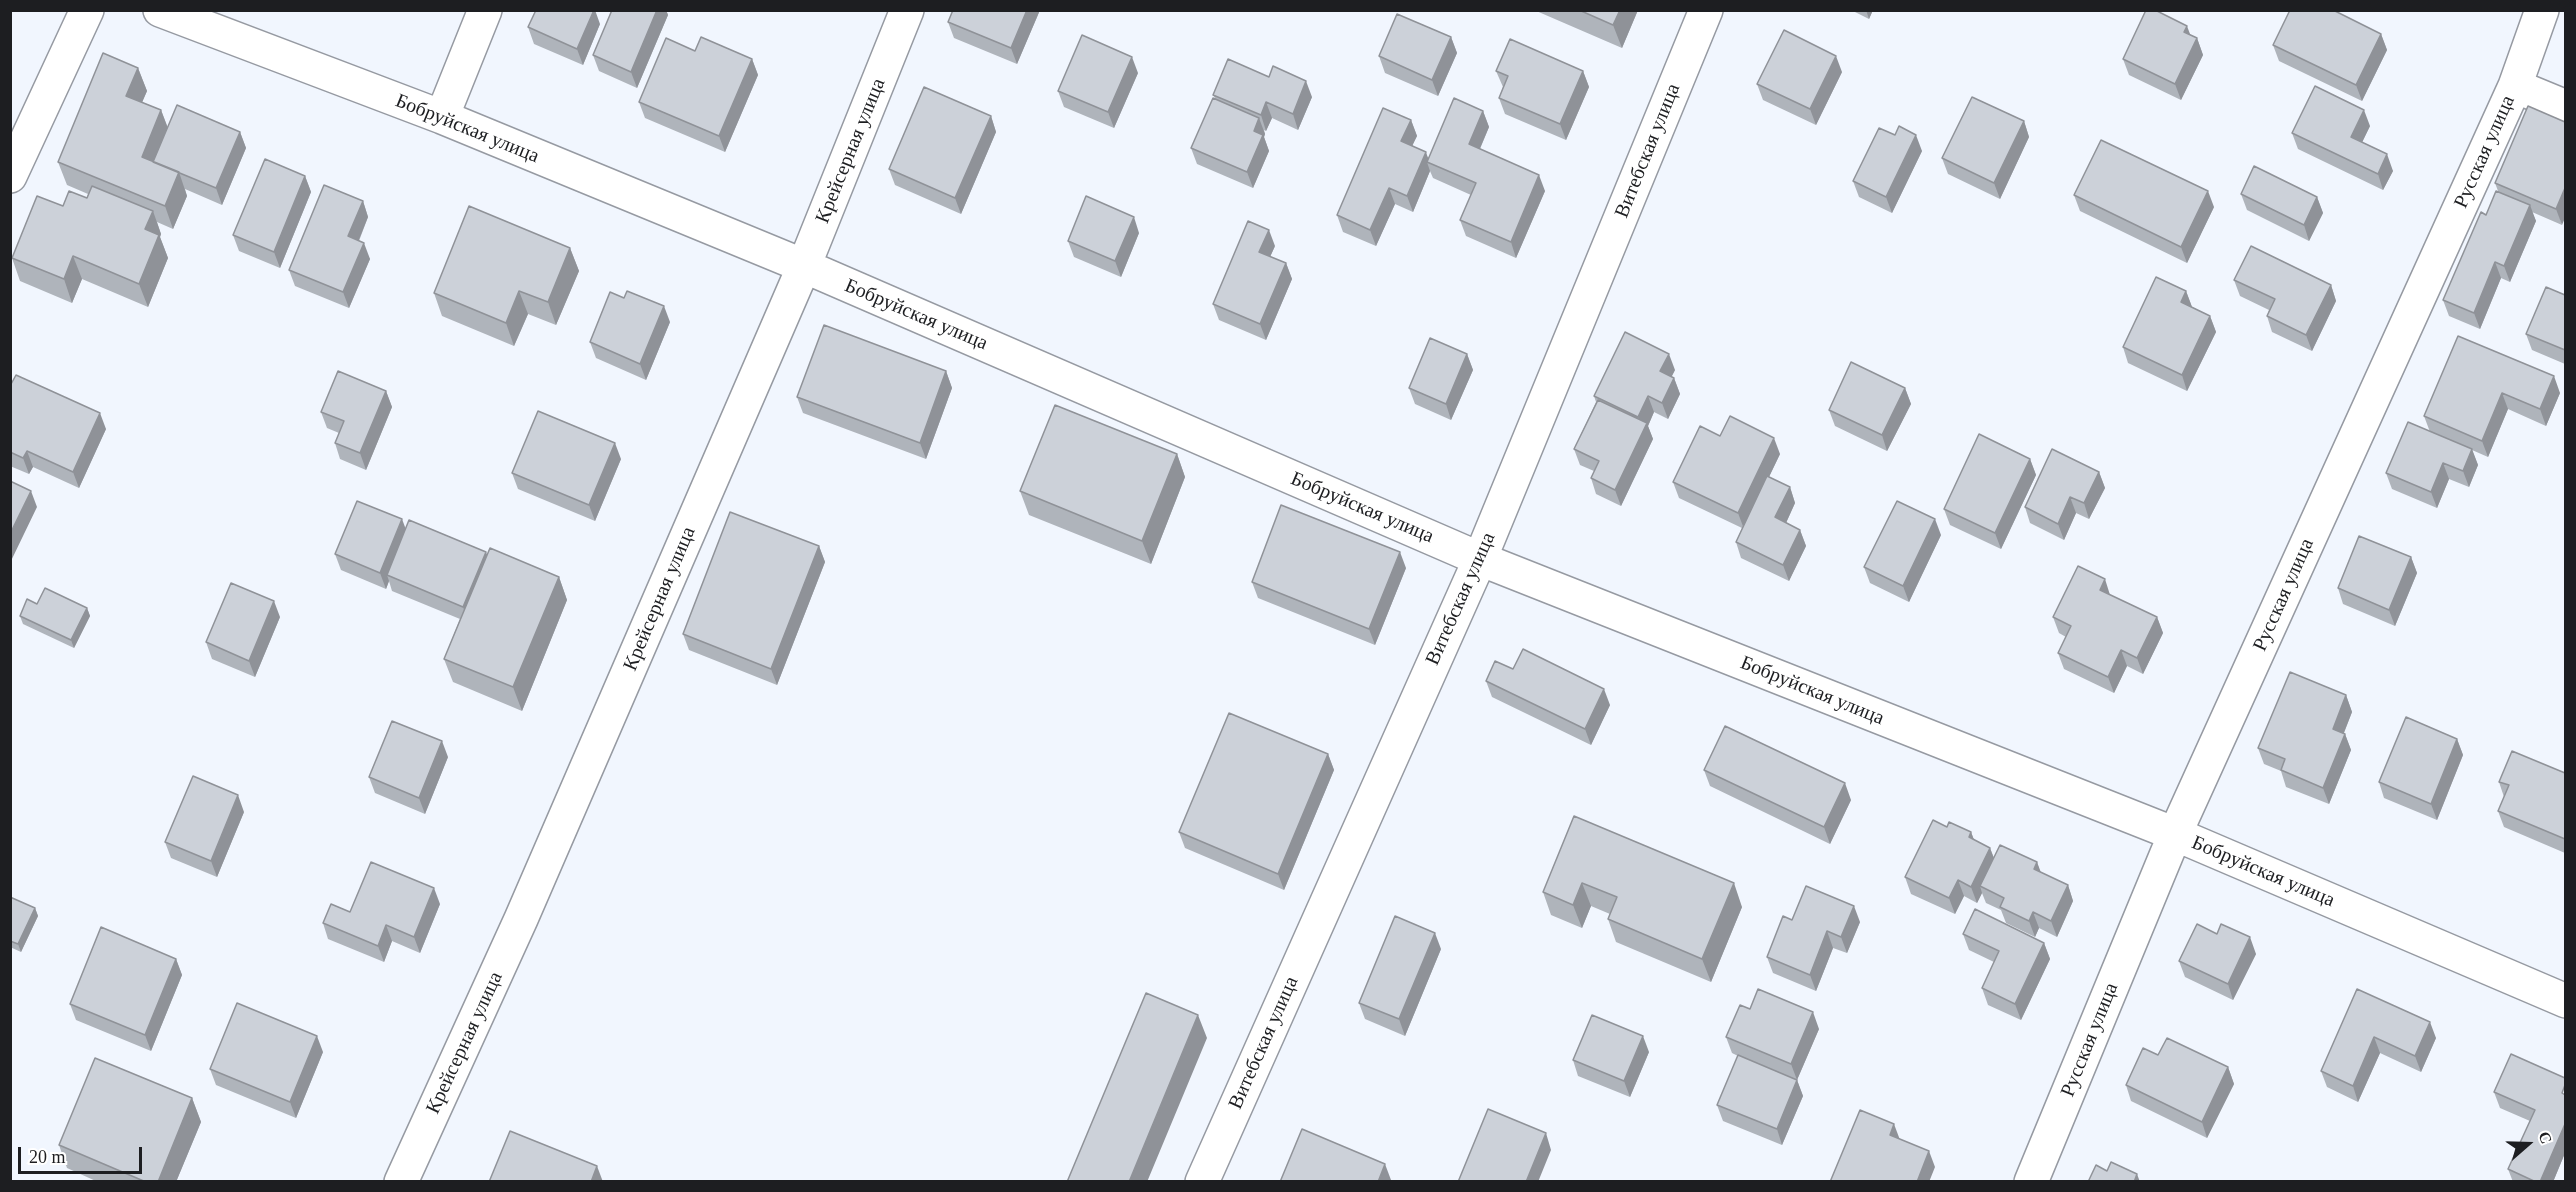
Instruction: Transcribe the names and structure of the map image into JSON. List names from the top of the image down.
{
  "streets": {
    "street": [
      "Бобруйская улица",
      "Крейсерная улица",
      "Витебская улица",
      "Русская улица"
    ]
  },
  "crossings": [
    ["Бобруйская улица", "Крейсерная улица"],
    ["Бобруйская улица", "Витебская улица"],
    ["Бобруйская улица", "Русская улица"]
  ],
  "scale_bar": "20 m",
  "north": "right"
}
